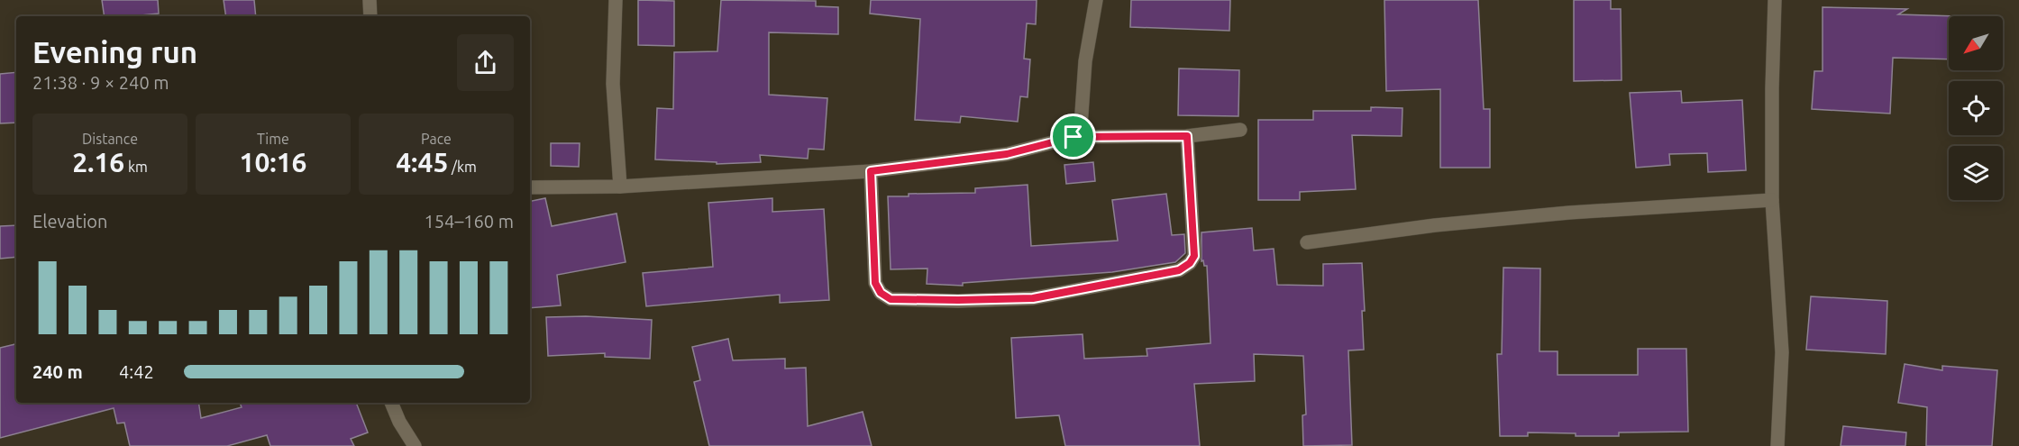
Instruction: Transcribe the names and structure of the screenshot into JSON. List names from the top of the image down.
{
  "north": "bottom left",
  "page": {
    "heading": ["Evening run", "21:38 · 9 × 240 m"],
    "stats": [
      ["Distance", "2.16 km"],
      ["Time", "10:16"],
      ["Pace", "4:45 /km"]
    ],
    "chart": ["Elevation", "154–160 m"],
    "list": [
      {
        "name": "240 m",
        "note": "4:42"
      }
    ]
  }
}
